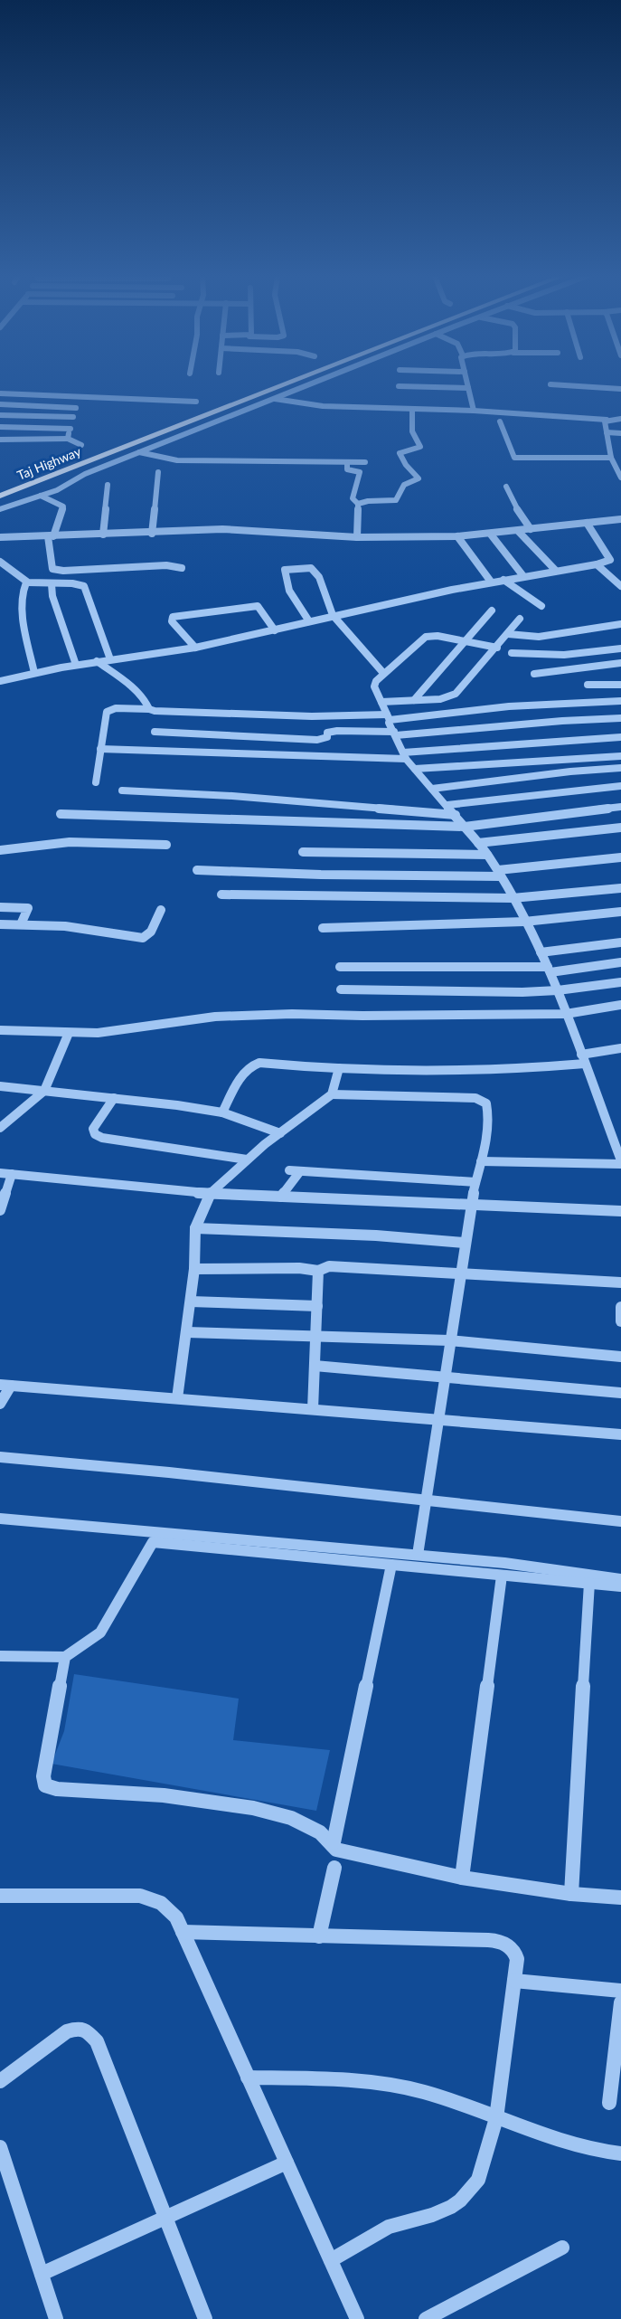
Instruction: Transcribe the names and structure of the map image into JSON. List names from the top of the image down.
{
  "streets": {
    "main road": ["Taj Highway"]
  }
}
